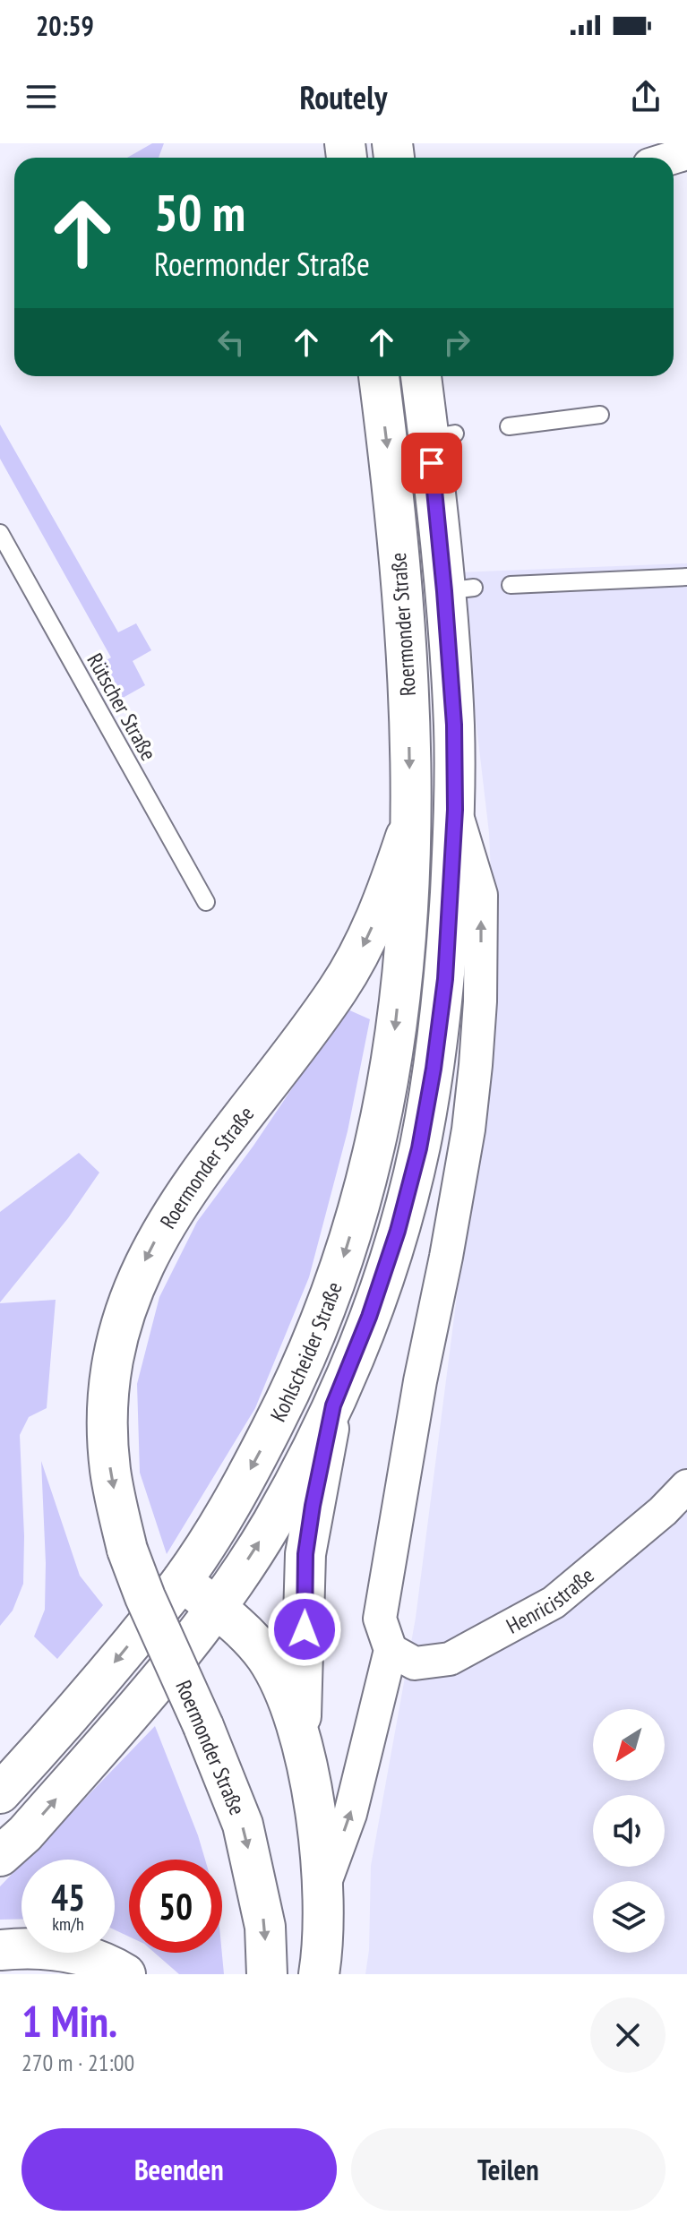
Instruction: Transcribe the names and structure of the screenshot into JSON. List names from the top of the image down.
{
  "streets": {
    "main road": ["Roermonder Straße", "Kohlscheider Straße"],
    "street": ["Henricistraße"],
    "lane": ["Rütscher Straße"]
  },
  "crossings": [
    ["Roermonder Straße", "Kohlscheider Straße"],
    ["Roermonder Straße", "Henricistraße"]
  ],
  "north": "bottom left",
  "page": {
    "status": "20:59",
    "header": "Routely",
    "turn": ["50 m", "Roermonder Straße"],
    "speed": "45 km/h",
    "limit": "50",
    "heading": ["1 Min.", "270 m · 21:00"],
    "buttons": ["Beenden", "Teilen"]
  }
}
